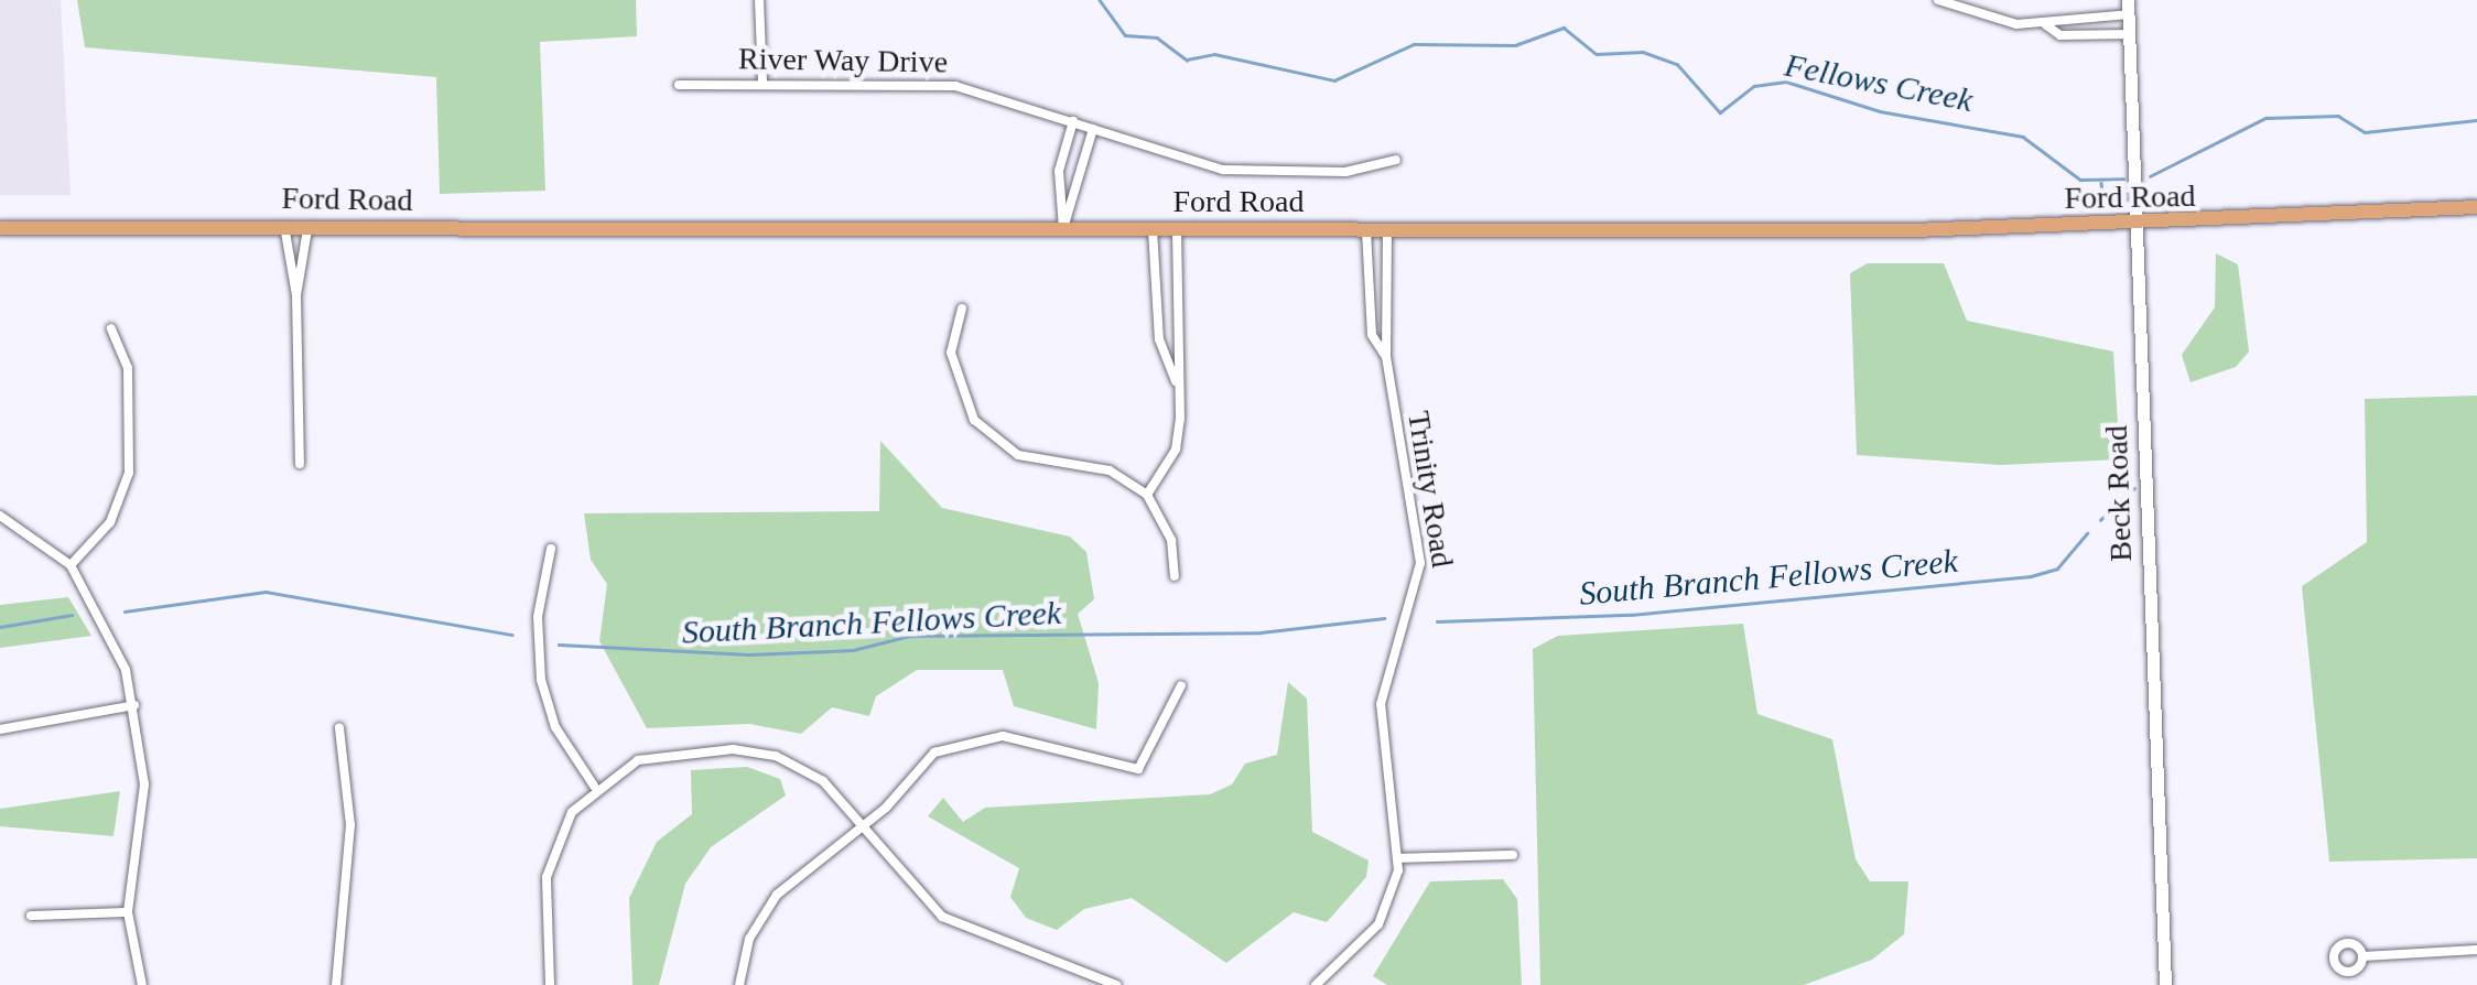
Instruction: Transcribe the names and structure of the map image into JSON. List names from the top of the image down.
{
  "streets": {
    "main road": ["Ford Road", "Beck Road"],
    "street": ["River Way Drive", "Trinity Road"]
  },
  "crossings": [
    ["Ford Road", "Trinity Road"],
    ["Ford Road", "Beck Road"]
  ],
  "water": ["Fellows Creek", "South Branch Fellows Creek"]
}
